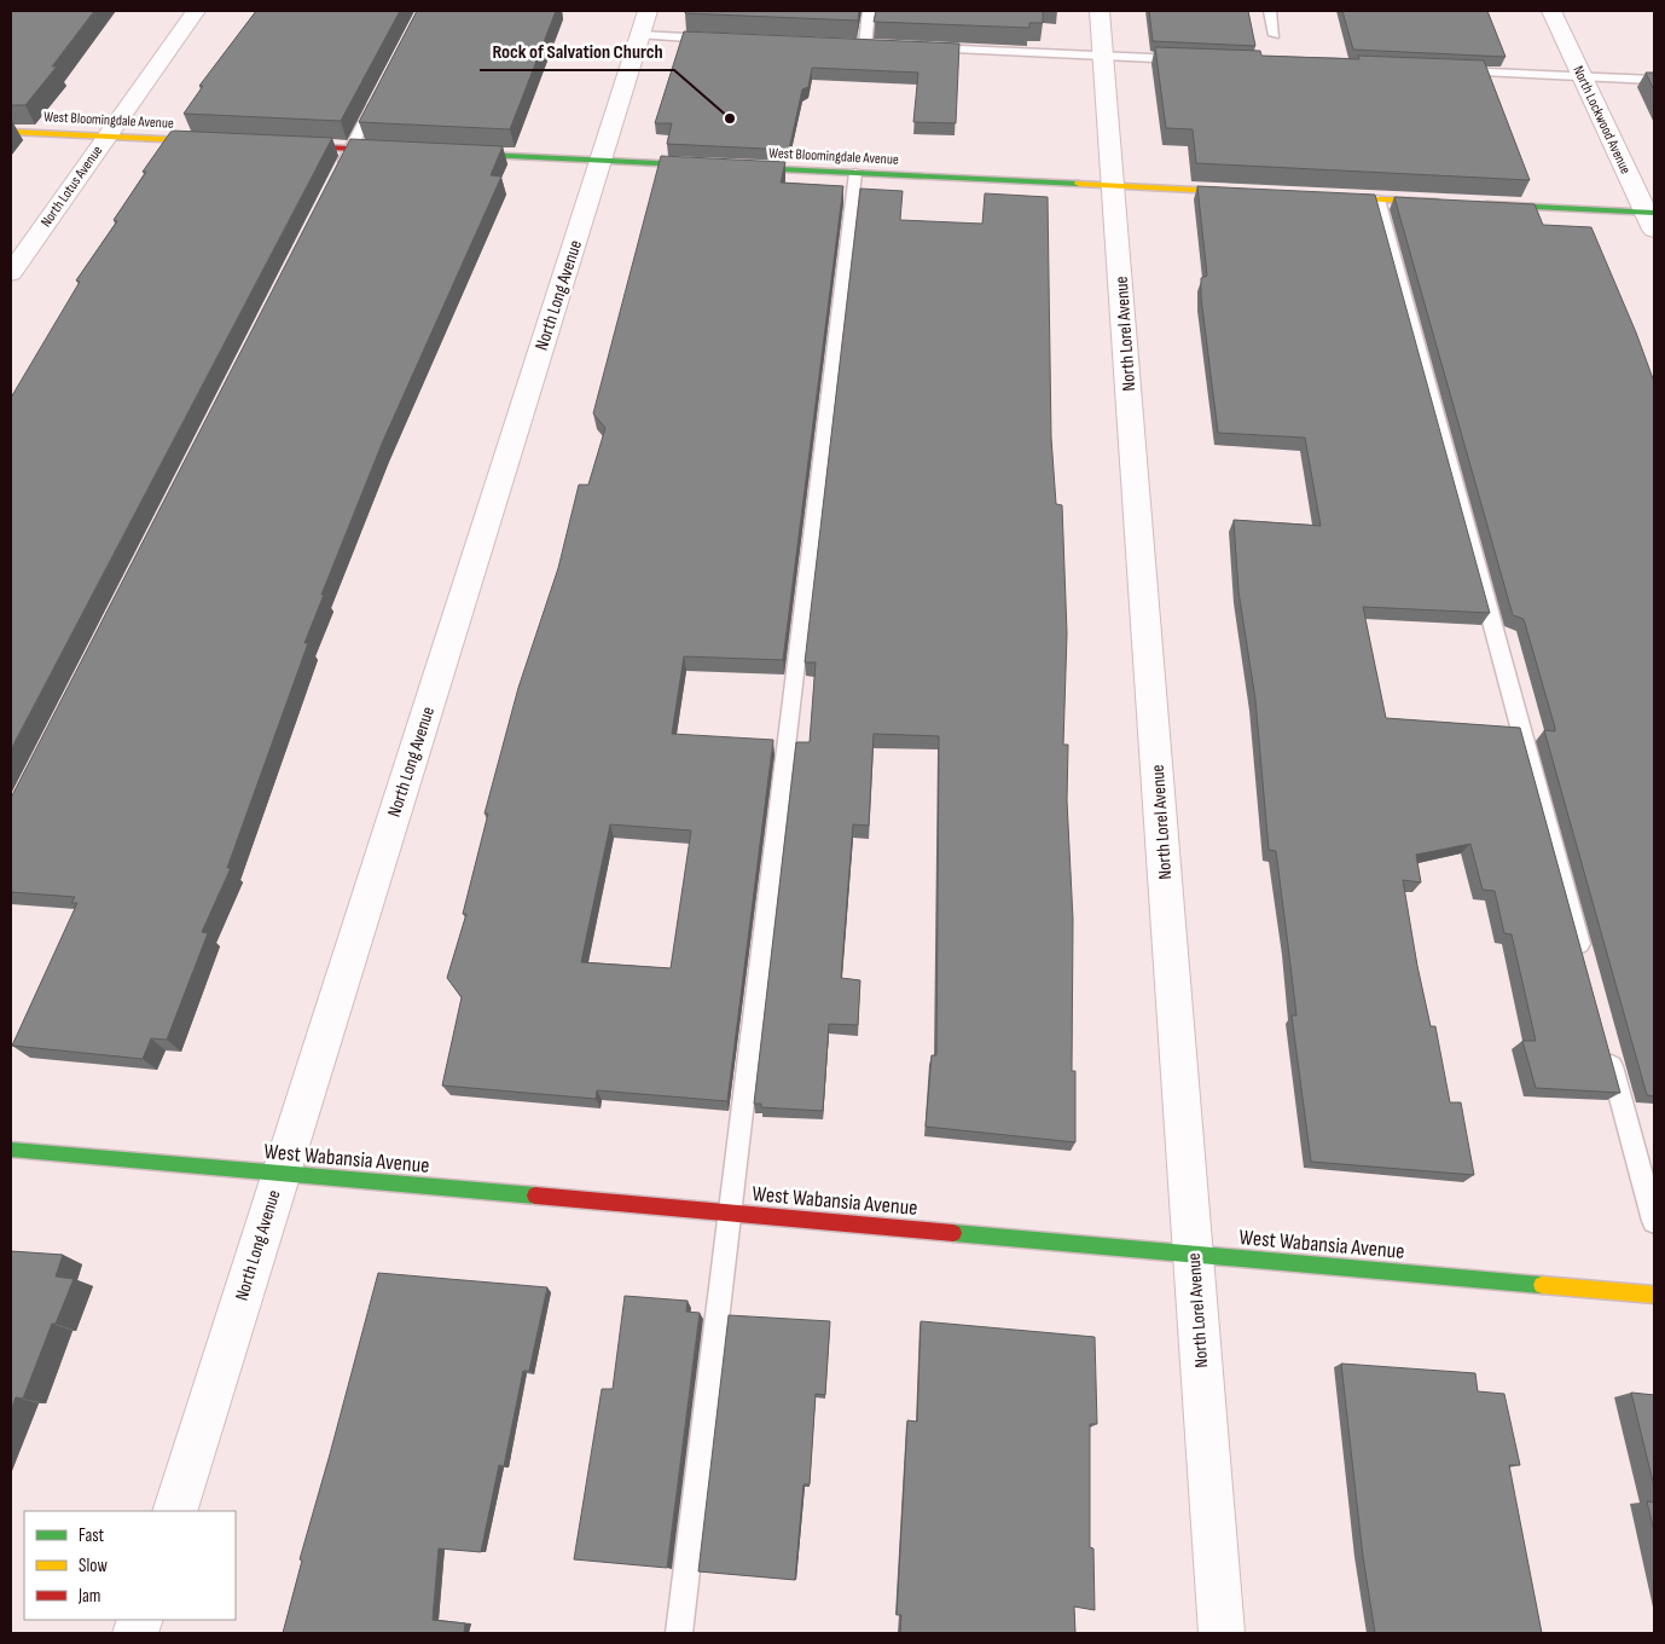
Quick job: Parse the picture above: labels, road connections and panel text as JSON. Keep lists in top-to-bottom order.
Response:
{
  "streets": {
    "street": [
      "West Bloomingdale Avenue",
      "North Lockwood Avenue",
      "North Lotus Avenue",
      "North Long Avenue",
      "North Lorel Avenue",
      "West Wabansia Avenue"
    ]
  },
  "crossings": [
    ["West Bloomingdale Avenue", "North Lotus Avenue"],
    ["West Bloomingdale Avenue", "North Long Avenue"],
    ["West Bloomingdale Avenue", "North Lorel Avenue"],
    ["North Long Avenue", "West Wabansia Avenue"],
    ["North Lorel Avenue", "West Wabansia Avenue"]
  ],
  "places": ["Rock of Salvation Church"],
  "legend": ["Fast", "Slow", "Jam"]
}
